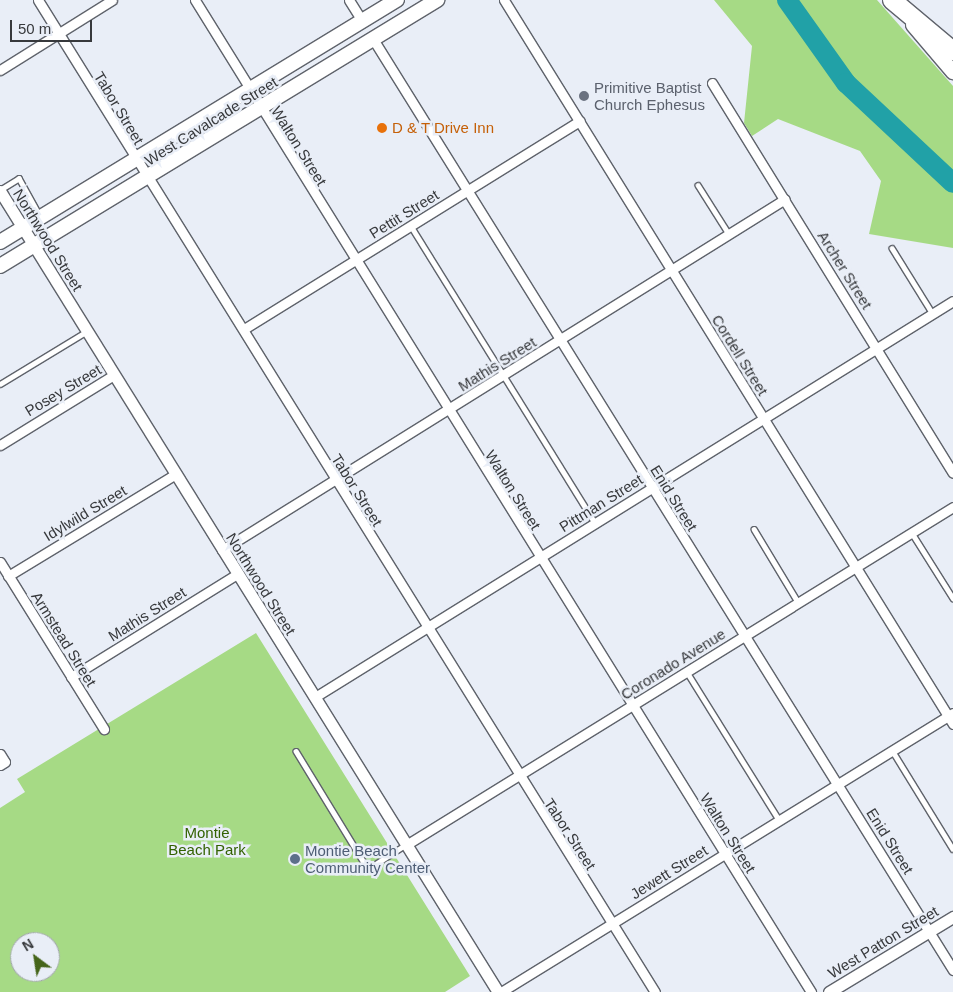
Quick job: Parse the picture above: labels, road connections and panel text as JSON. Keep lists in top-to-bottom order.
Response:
{
  "streets": {
    "main road": ["West Cavalcade Street"],
    "street": [
      "Tabor Street",
      "Walton Street",
      "Pettit Street",
      "Northwood Street",
      "Archer Street",
      "Cordell Street",
      "Mathis Street",
      "Posey Street",
      "Enid Street",
      "Pittman Street",
      "Idylwild Street",
      "Armstead Street",
      "Coronado Avenue",
      "Jewett Street",
      "West Patton Street"
    ]
  },
  "crossings": [
    ["Tabor Street", "West Cavalcade Street"],
    ["Tabor Street", "Pettit Street"],
    ["Tabor Street", "Mathis Street"],
    ["Tabor Street", "Pittman Street"],
    ["Tabor Street", "Coronado Avenue"],
    ["Tabor Street", "Jewett Street"],
    ["West Cavalcade Street", "Walton Street"],
    ["West Cavalcade Street", "Northwood Street"],
    ["West Cavalcade Street", "Enid Street"],
    ["Walton Street", "Pettit Street"],
    ["Walton Street", "Mathis Street"],
    ["Walton Street", "Pittman Street"],
    ["Walton Street", "Coronado Avenue"],
    ["Walton Street", "Jewett Street"],
    ["Pettit Street", "Cordell Street"],
    ["Pettit Street", "Enid Street"],
    ["Northwood Street", "Mathis Street"],
    ["Northwood Street", "Posey Street"],
    ["Northwood Street", "Pittman Street"],
    ["Northwood Street", "Idylwild Street"],
    ["Northwood Street", "Coronado Avenue"],
    ["Northwood Street", "Jewett Street"],
    ["Archer Street", "Mathis Street"],
    ["Archer Street", "Pittman Street"],
    ["Cordell Street", "Mathis Street"],
    ["Cordell Street", "Pittman Street"],
    ["Cordell Street", "Coronado Avenue"],
    ["Cordell Street", "Jewett Street"],
    ["Mathis Street", "Enid Street"],
    ["Mathis Street", "Armstead Street"],
    ["Enid Street", "Pittman Street"],
    ["Enid Street", "Coronado Avenue"],
    ["Enid Street", "Jewett Street"],
    ["Enid Street", "West Patton Street"],
    ["Idylwild Street", "Armstead Street"]
  ],
  "parks": ["Montie Beach Park"],
  "places": ["Primitive Baptist Church Ephesus", "D & T Drive Inn", "Montie Beach Community Center"],
  "scale_bar": "50 m",
  "north": "top left"
}
